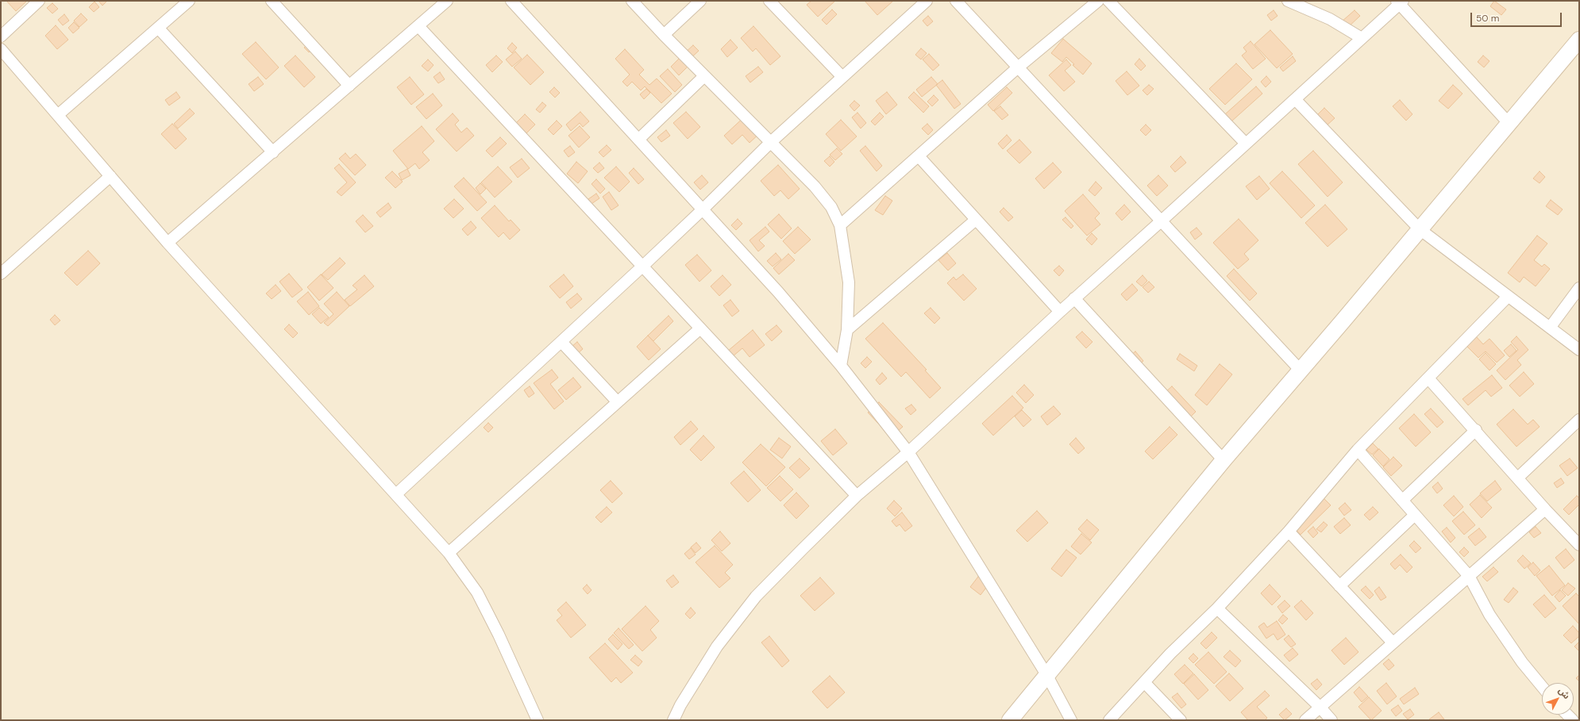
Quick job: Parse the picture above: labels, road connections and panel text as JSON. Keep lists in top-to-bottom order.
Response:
{
  "scale_bar": "50 m",
  "north": "top right"
}
